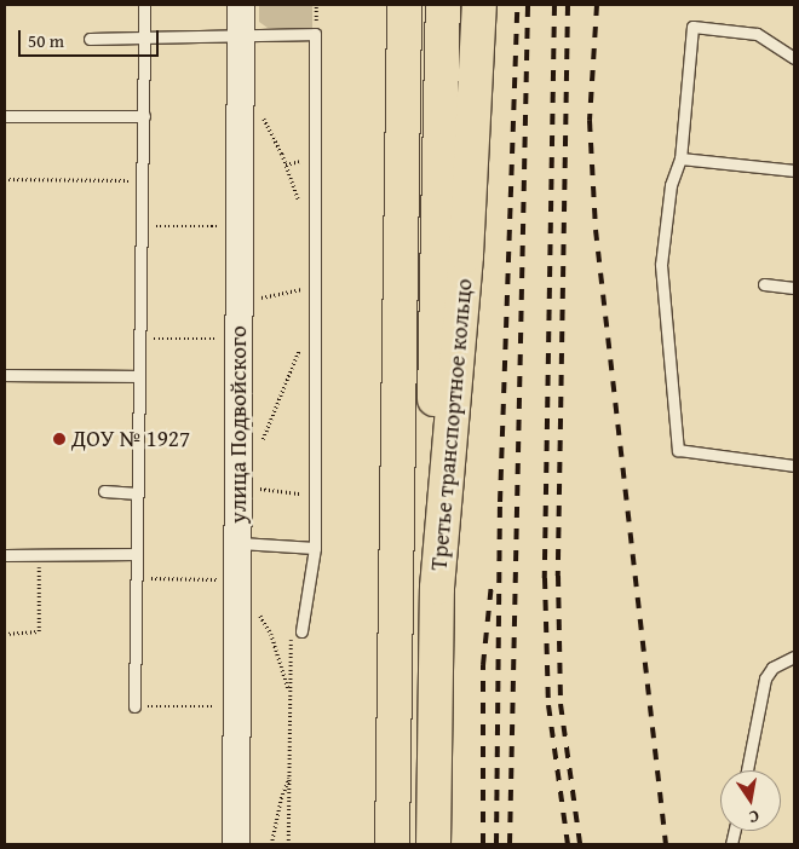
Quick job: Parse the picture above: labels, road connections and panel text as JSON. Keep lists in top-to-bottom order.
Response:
{
  "streets": {
    "main road": ["Третье транспортное кольцо"],
    "street": ["улица Подвойского"]
  },
  "places": ["ДОУ № 1927"],
  "scale_bar": "50 m",
  "north": "bottom"
}
